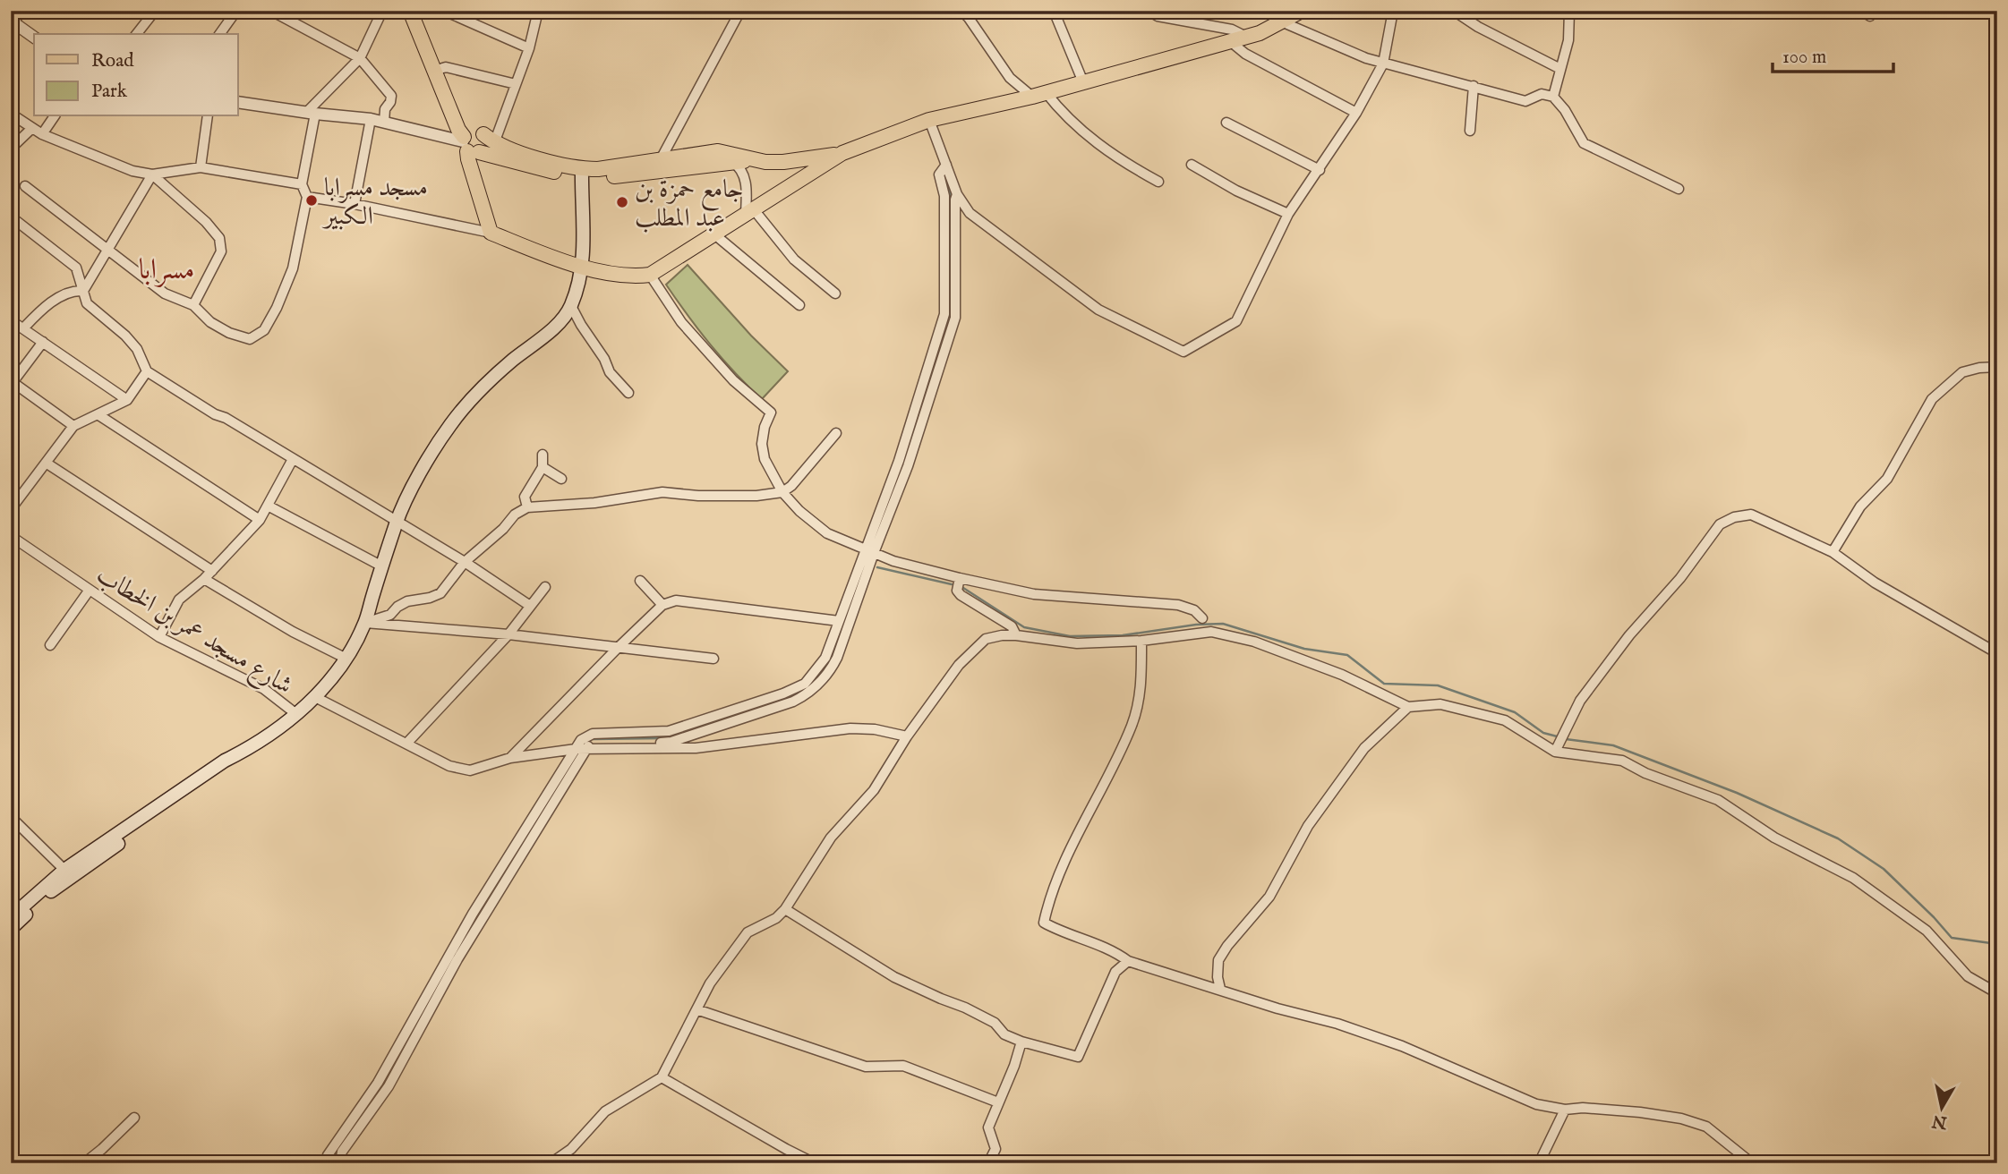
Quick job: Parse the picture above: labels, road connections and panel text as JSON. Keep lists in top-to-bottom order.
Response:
{
  "streets": {
    "street": ["شارع مسجد عمر بن الخطاب"]
  },
  "districts": ["مسرابا"],
  "places": ["مسجد مسرابا الكبير", "جامع حمزة بن عبد المطلب"],
  "legend": ["Road", "Park"],
  "scale_bar": "100 m",
  "north": "bottom"
}
